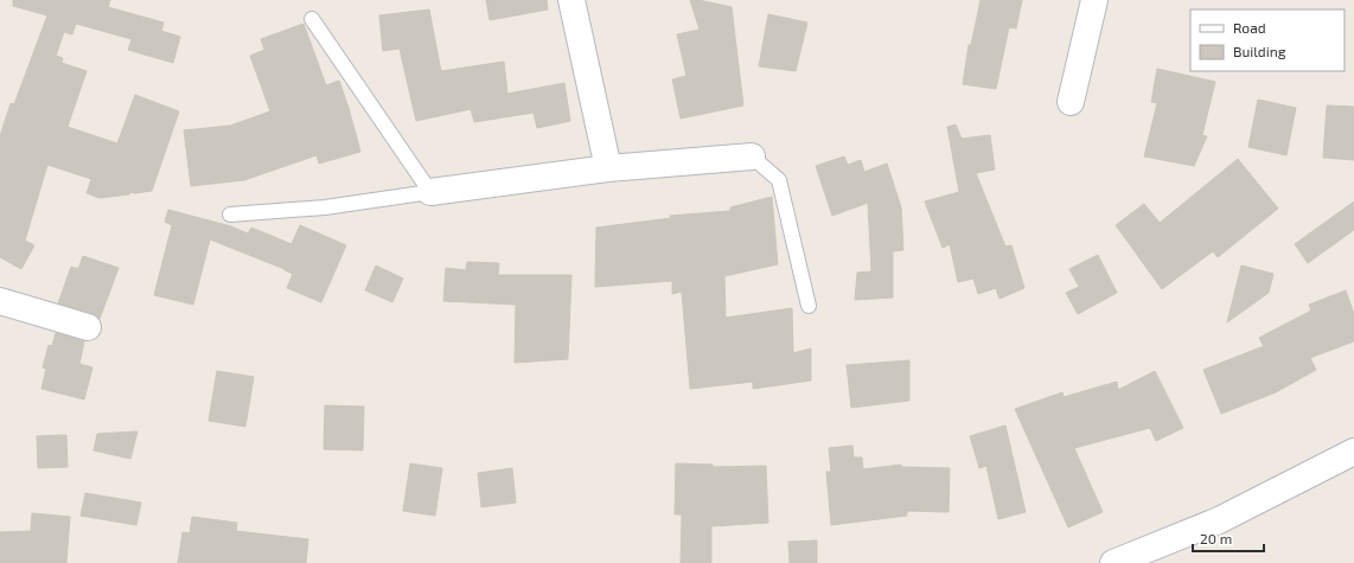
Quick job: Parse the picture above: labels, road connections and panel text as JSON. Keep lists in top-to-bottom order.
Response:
{
  "legend": ["Road", "Building"],
  "scale_bar": "20 m"
}
